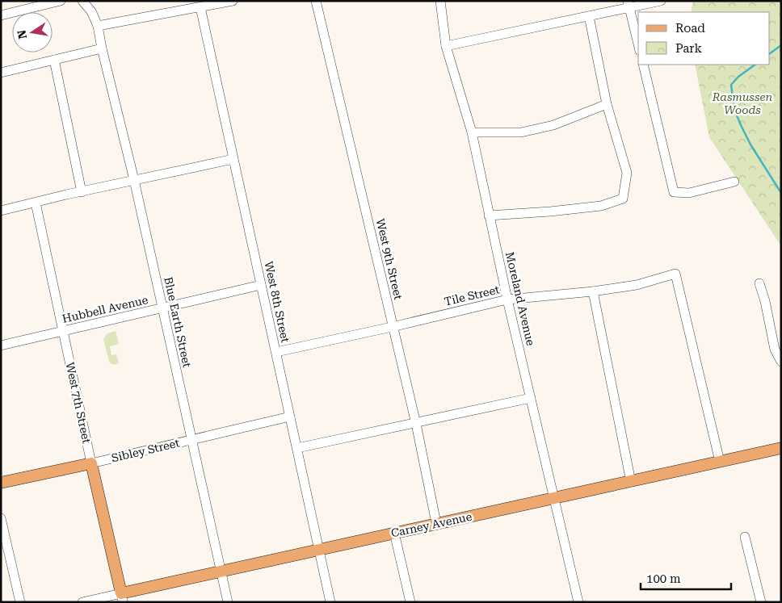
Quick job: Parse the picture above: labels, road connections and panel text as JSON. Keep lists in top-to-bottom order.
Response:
{
  "streets": {
    "main road": ["West 7th Street", "Sibley Street", "Carney Avenue"],
    "street": [
      "West 9th Street",
      "Tile Street",
      "Moreland Avenue",
      "West 8th Street",
      "Hubbell Avenue",
      "Blue Earth Street"
    ]
  },
  "crossings": [
    ["West 9th Street", "Tile Street"],
    ["West 9th Street", "Carney Avenue"],
    ["Tile Street", "Moreland Avenue"],
    ["Tile Street", "West 8th Street"],
    ["Tile Street", "Carney Avenue"],
    ["Moreland Avenue", "Carney Avenue"],
    ["West 8th Street", "Hubbell Avenue"],
    ["West 8th Street", "Sibley Street"],
    ["West 8th Street", "Carney Avenue"],
    ["Hubbell Avenue", "Blue Earth Street"],
    ["Hubbell Avenue", "West 7th Street"],
    ["Blue Earth Street", "Sibley Street"],
    ["Blue Earth Street", "Carney Avenue"],
    ["West 7th Street", "Sibley Street"],
    ["West 7th Street", "Carney Avenue"]
  ],
  "parks": ["Rasmussen Woods"],
  "legend": ["Road", "Park"],
  "scale_bar": "100 m",
  "north": "left"
}
